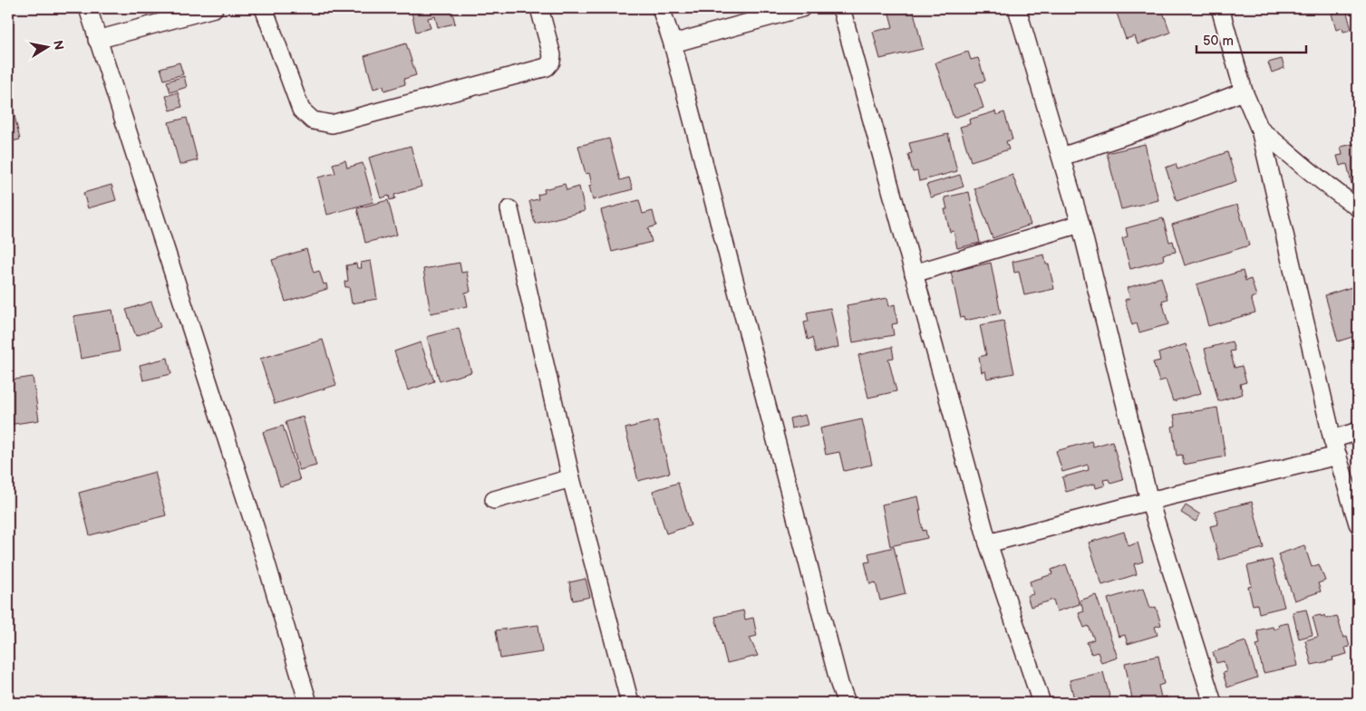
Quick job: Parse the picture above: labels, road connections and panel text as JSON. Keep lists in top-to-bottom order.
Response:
{
  "scale_bar": "50 m",
  "north": "right"
}
